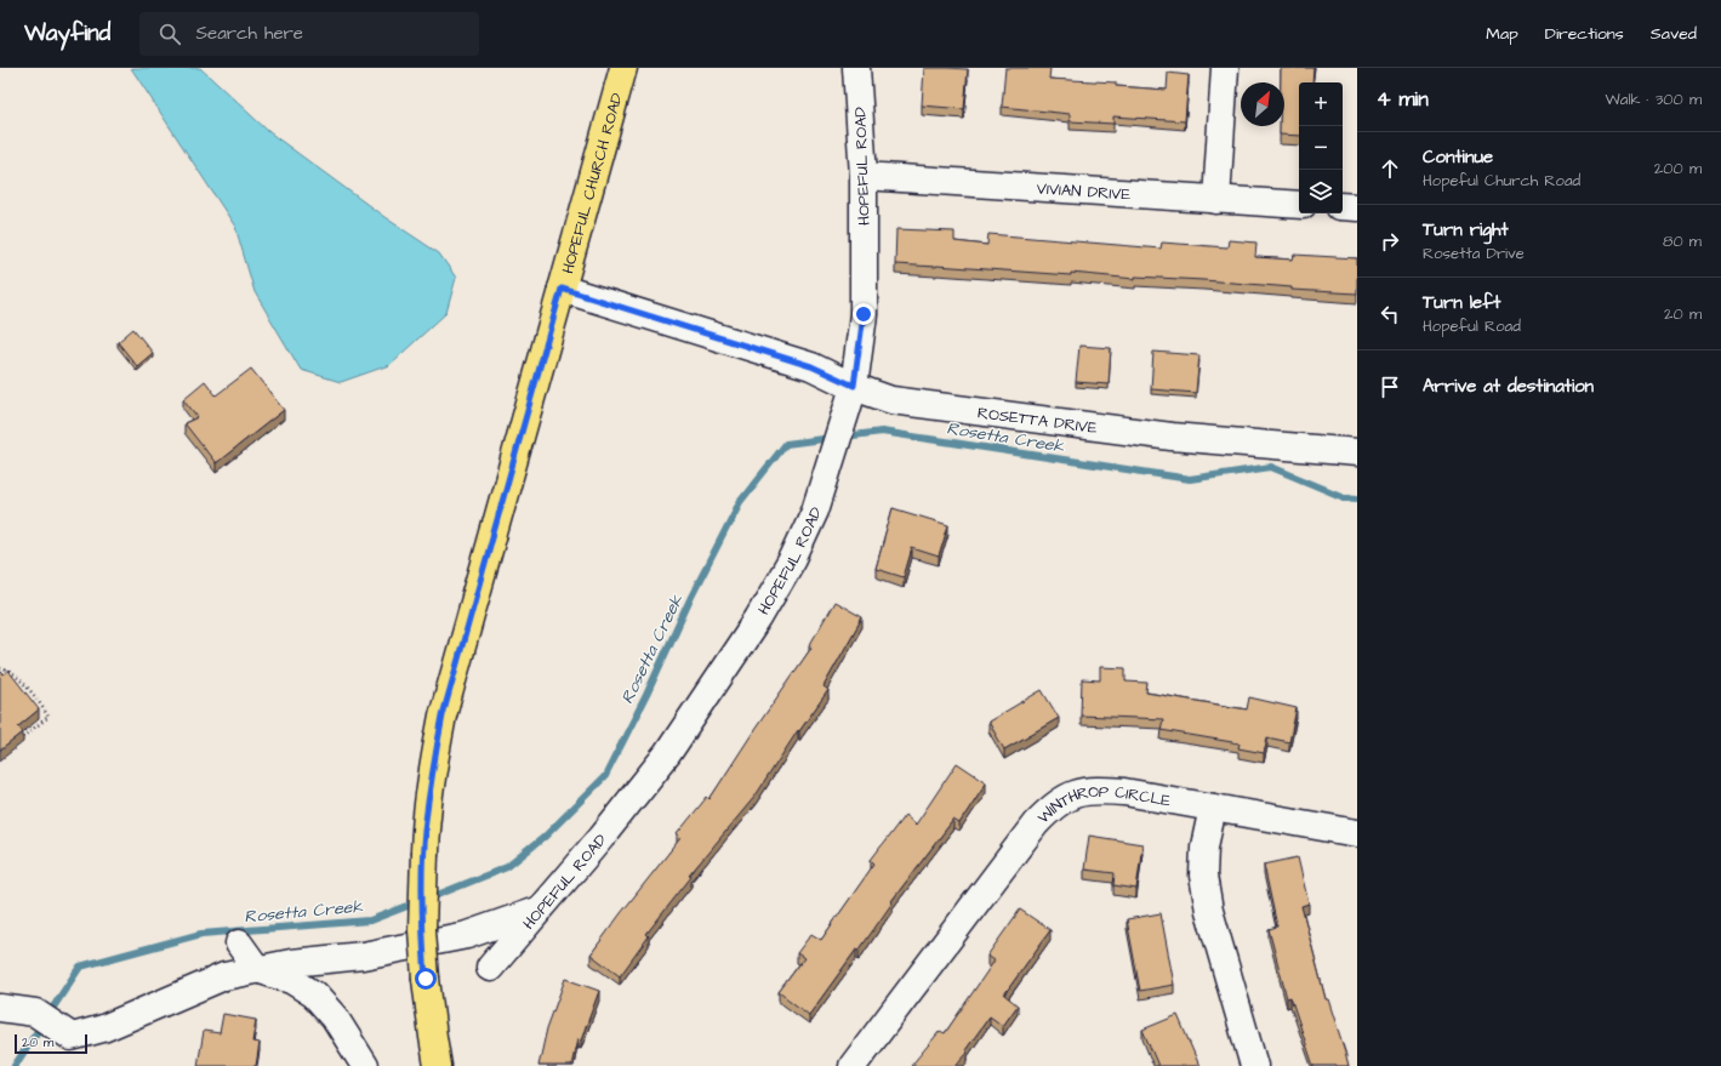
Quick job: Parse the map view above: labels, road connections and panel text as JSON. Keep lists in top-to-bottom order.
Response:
{
  "streets": {
    "main road": ["HOPEFUL CHURCH ROAD"],
    "street": [
      "HOPEFUL ROAD",
      "VIVIAN DRIVE",
      "ROSETTA DRIVE",
      "WINTHROP CIRCLE"
    ]
  },
  "crossings": [
    ["HOPEFUL ROAD", "VIVIAN DRIVE"],
    ["HOPEFUL ROAD", "ROSETTA DRIVE"],
    ["HOPEFUL CHURCH ROAD", "ROSETTA DRIVE"]
  ],
  "water": ["Rosetta Creek"],
  "scale_bar": "20 m",
  "north": "top right",
  "page": {
    "header": "Wayfind",
    "search": "Search here",
    "nav": ["Map", "Directions", "Saved"],
    "heading": ["4 min", "Walk · 300 m"],
    "map_buttons": ["+", "−"],
    "list": [
      ["Continue", "Hopeful Church Road", "200 m"],
      ["Turn right", "Rosetta Drive", "80 m"],
      ["Turn left", "Hopeful Road", "20 m"],
      "Arrive at destination"
    ],
    "scale": "20 m"
  }
}
